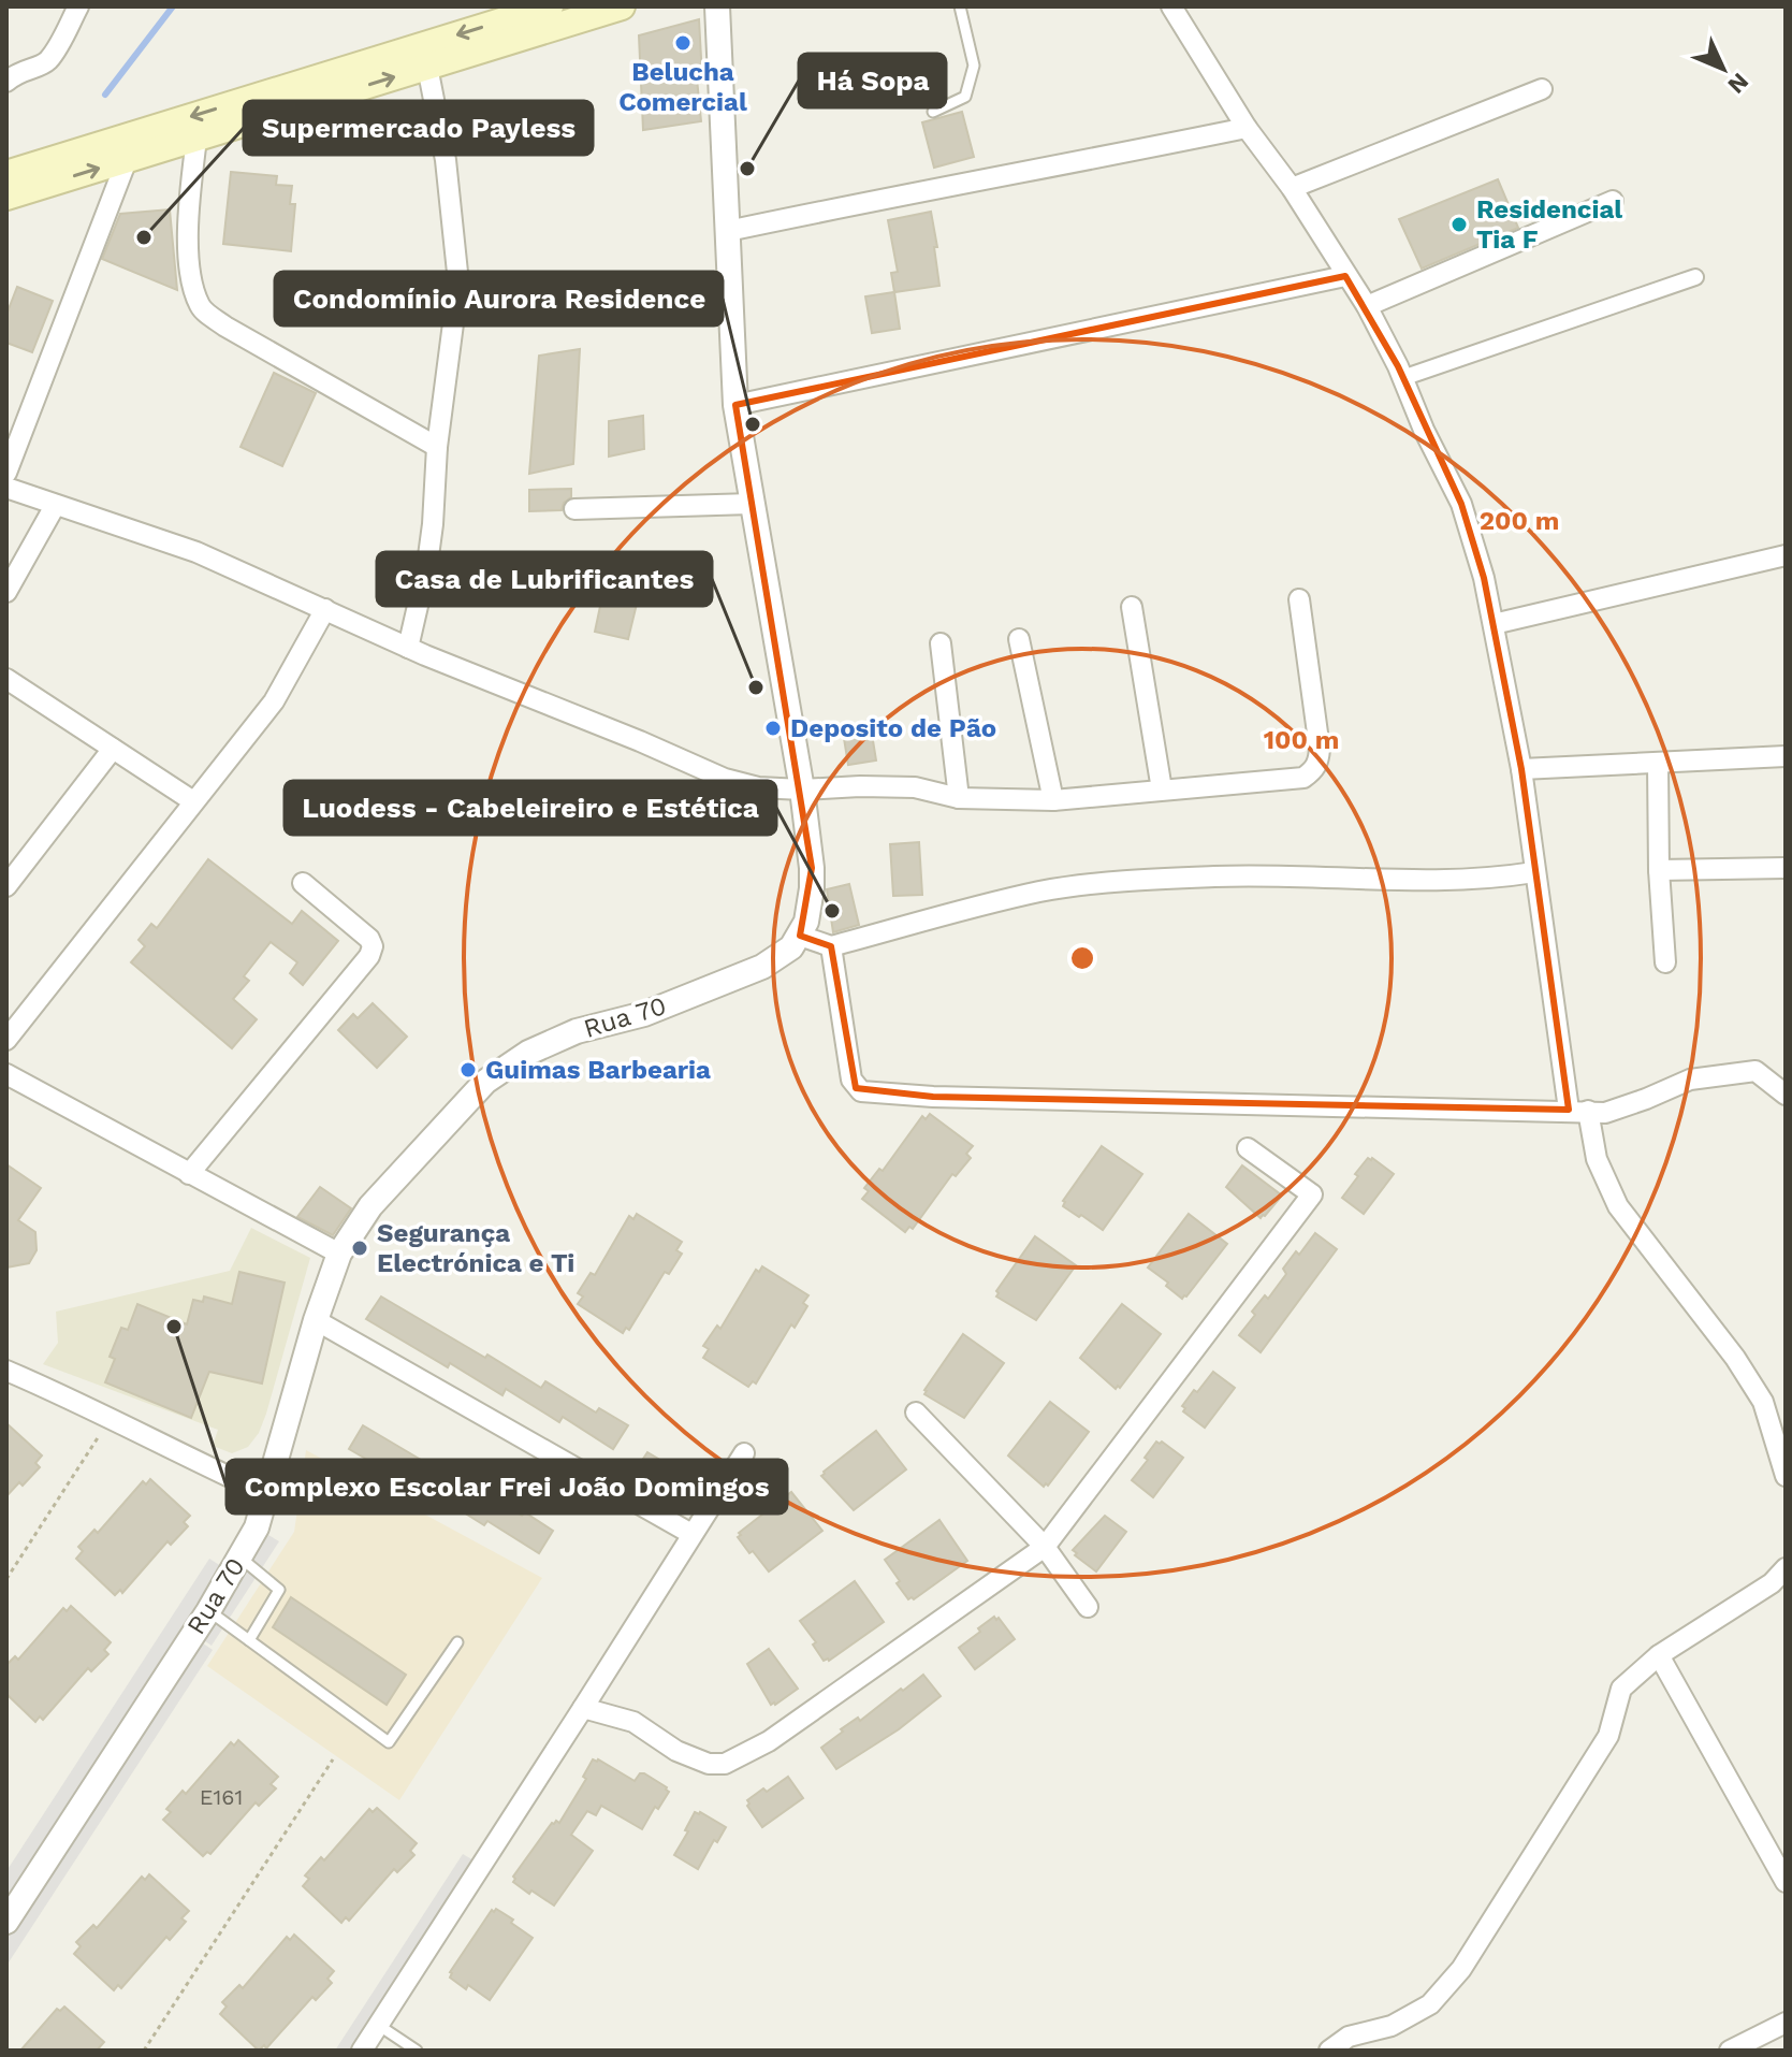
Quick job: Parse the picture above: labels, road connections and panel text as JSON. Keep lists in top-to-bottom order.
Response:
{
  "streets": {
    "street": ["Rua 70"]
  },
  "places": [
    "Belucha Comercial",
    "Há Sopa",
    "Residencial Tia F",
    "Supermercado Payless",
    "Condomínio Aurora Residence",
    "Casa de Lubrificantes",
    "Deposito de Pão",
    "Luodess - Cabeleireiro e Estética",
    "Guimas Barbearia",
    "Segurança Electrónica e Ti",
    "Complexo Escolar Frei João Domingos"
  ],
  "house_numbers": ["E161"],
  "north": "bottom right",
  "rings": ["200 m", "100 m"]
}
